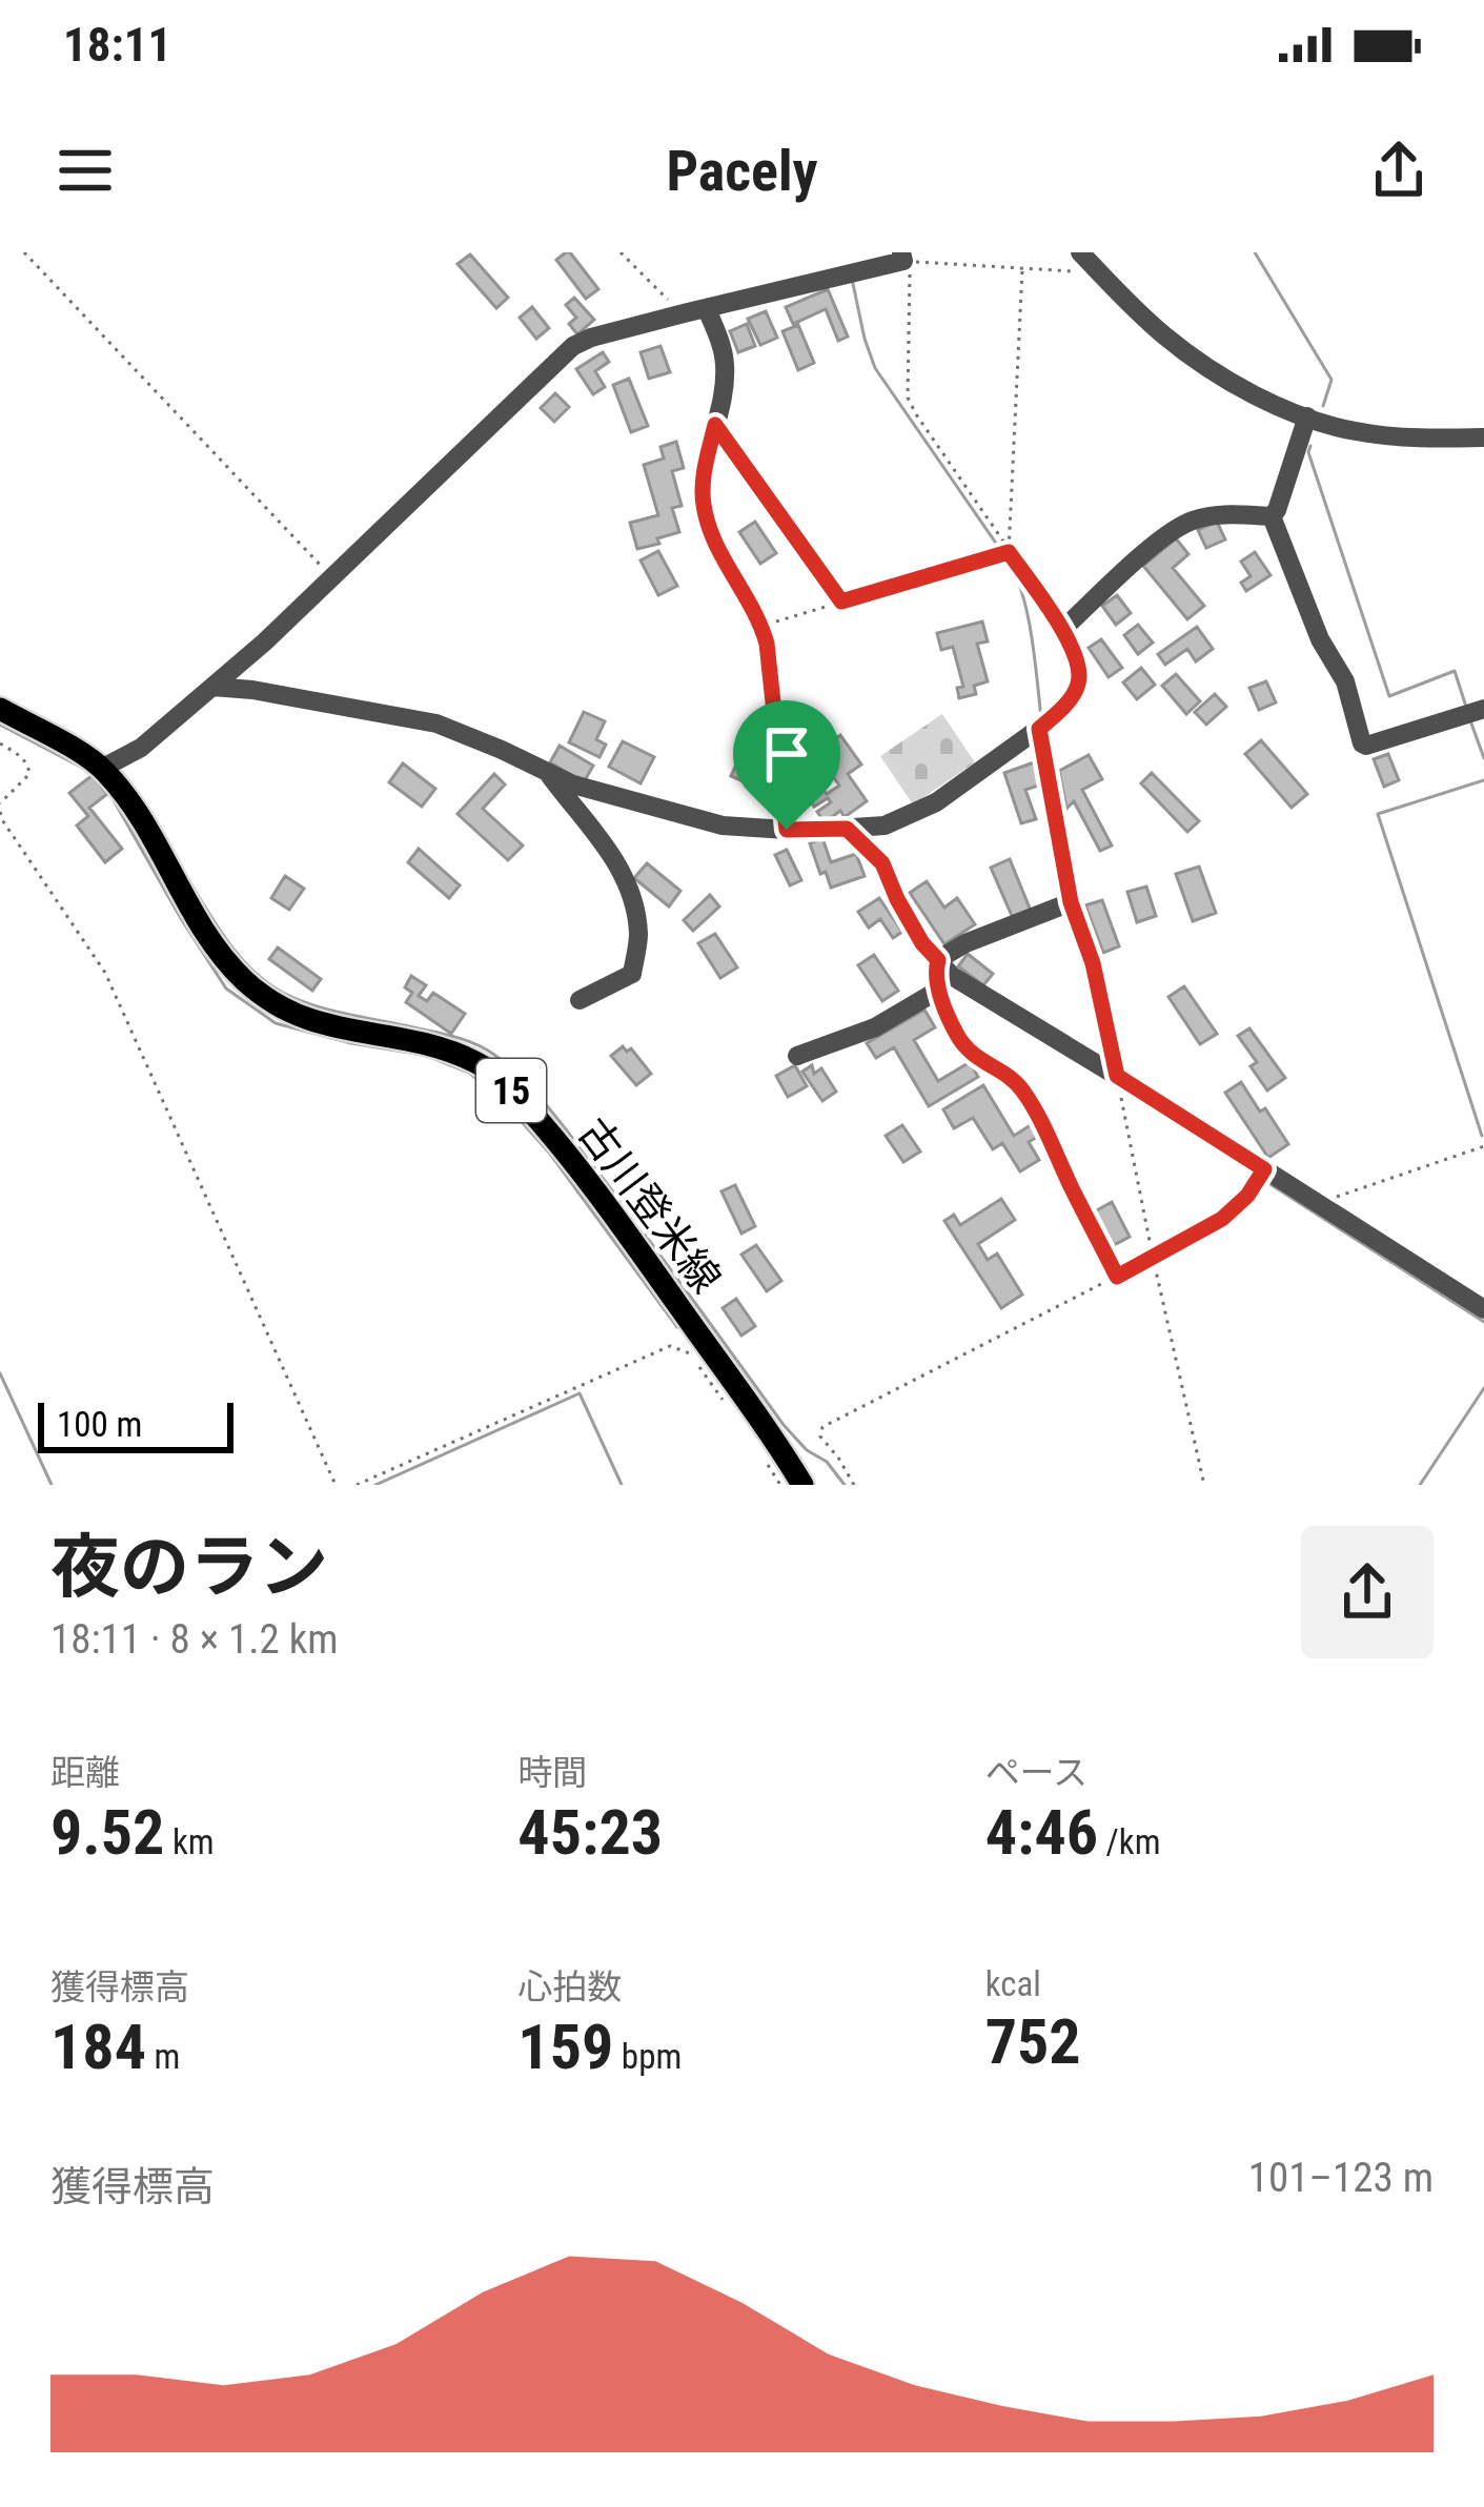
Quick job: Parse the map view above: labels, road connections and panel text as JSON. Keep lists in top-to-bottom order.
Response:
{
  "streets": {
    "main road": ["15", "古川登米線"]
  },
  "scale_bar": "100 m",
  "page": {
    "status": "18:11",
    "header": "Pacely",
    "scale": "100 m",
    "heading": ["夜のラン", "18:11 · 8 × 1.2 km"],
    "stats": [
      ["距離", "9.52 km"],
      ["時間", "45:23"],
      ["ペース", "4:46 /km"],
      ["獲得標高", "184 m"],
      ["心拍数", "159 bpm"],
      ["kcal", "752"]
    ],
    "chart": ["獲得標高", "101–123 m"]
  }
}
